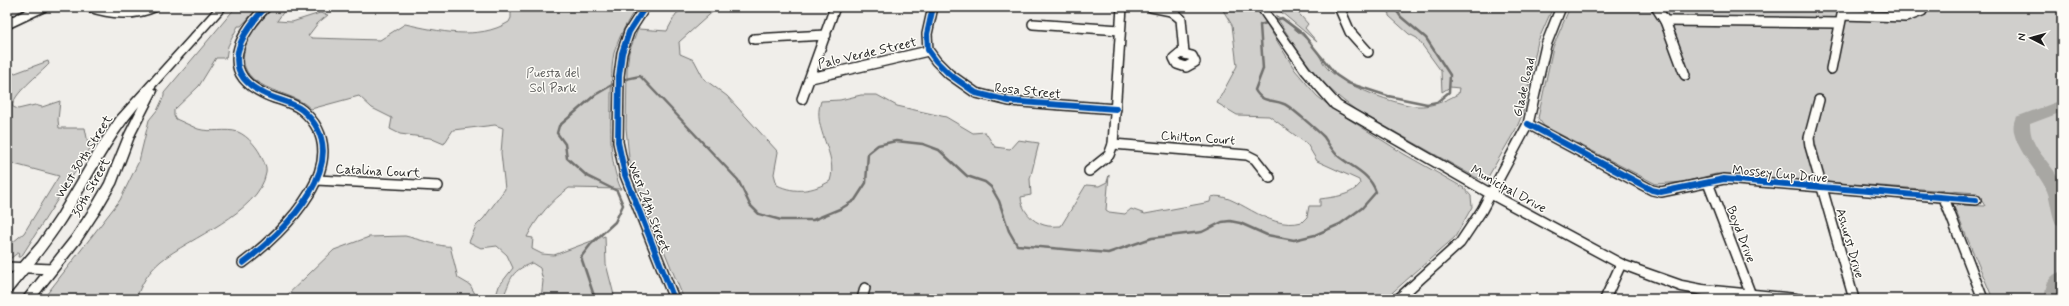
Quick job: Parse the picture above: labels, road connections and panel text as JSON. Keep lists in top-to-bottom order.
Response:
{
  "streets": {
    "main road": ["West 30th Street", "30th Street", "Municipal Drive"],
    "street": [
      "Palo Verde Street",
      "Glade Road",
      "Rosa Street",
      "Chilton Court",
      "Catalina Court",
      "Mossey Cup Drive",
      "West 24th Street",
      "Boyd Drive",
      "Ashurst Drive"
    ]
  },
  "crossings": [
    ["Palo Verde Street", "Rosa Street"],
    ["Glade Road", "Mossey Cup Drive"],
    ["Glade Road", "Municipal Drive"],
    ["West 30th Street", "30th Street"],
    ["Mossey Cup Drive", "Boyd Drive"],
    ["Mossey Cup Drive", "Ashurst Drive"],
    ["Municipal Drive", "Boyd Drive"]
  ],
  "parks": ["Puesta del Sol Park"],
  "north": "left"
}
